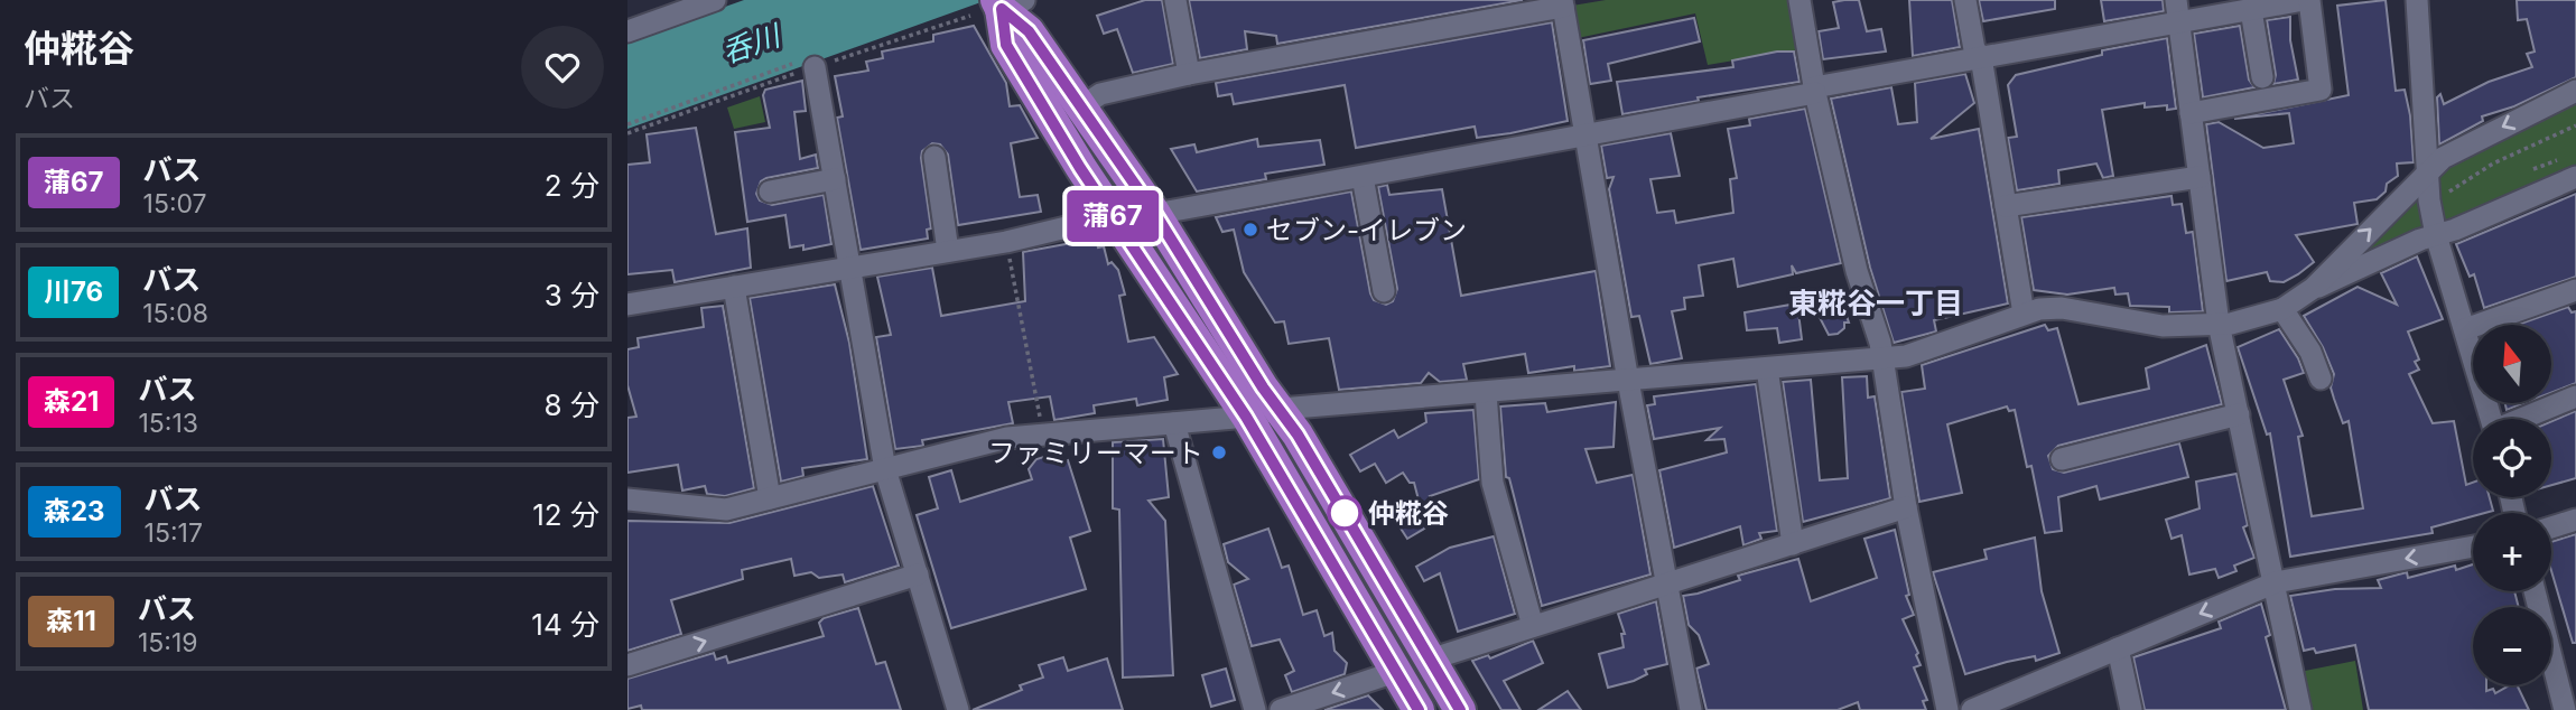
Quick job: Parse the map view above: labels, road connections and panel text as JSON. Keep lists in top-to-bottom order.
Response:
{
  "districts": ["東糀谷一丁目"],
  "water": ["呑川"],
  "places": ["セブン-イレブン", "ファミリーマート", "仲糀谷"],
  "lines": ["bus line 蒲67"],
  "north": "top",
  "page": {
    "heading": ["仲糀谷", "バス"],
    "on_map": "蒲67",
    "list": [
      {
        "mark": "蒲67",
        "name": "バス",
        "note": "15:07",
        "value": "2 分"
      },
      {
        "mark": "川76",
        "name": "バス",
        "note": "15:08",
        "value": "3 分"
      },
      {
        "mark": "森21",
        "name": "バス",
        "note": "15:13",
        "value": "8 分"
      },
      {
        "mark": "森23",
        "name": "バス",
        "note": "15:17",
        "value": "12 分"
      },
      {
        "mark": "森11",
        "name": "バス",
        "note": "15:19",
        "value": "14 分"
      }
    ],
    "map_buttons": ["+", "−"]
  }
}
